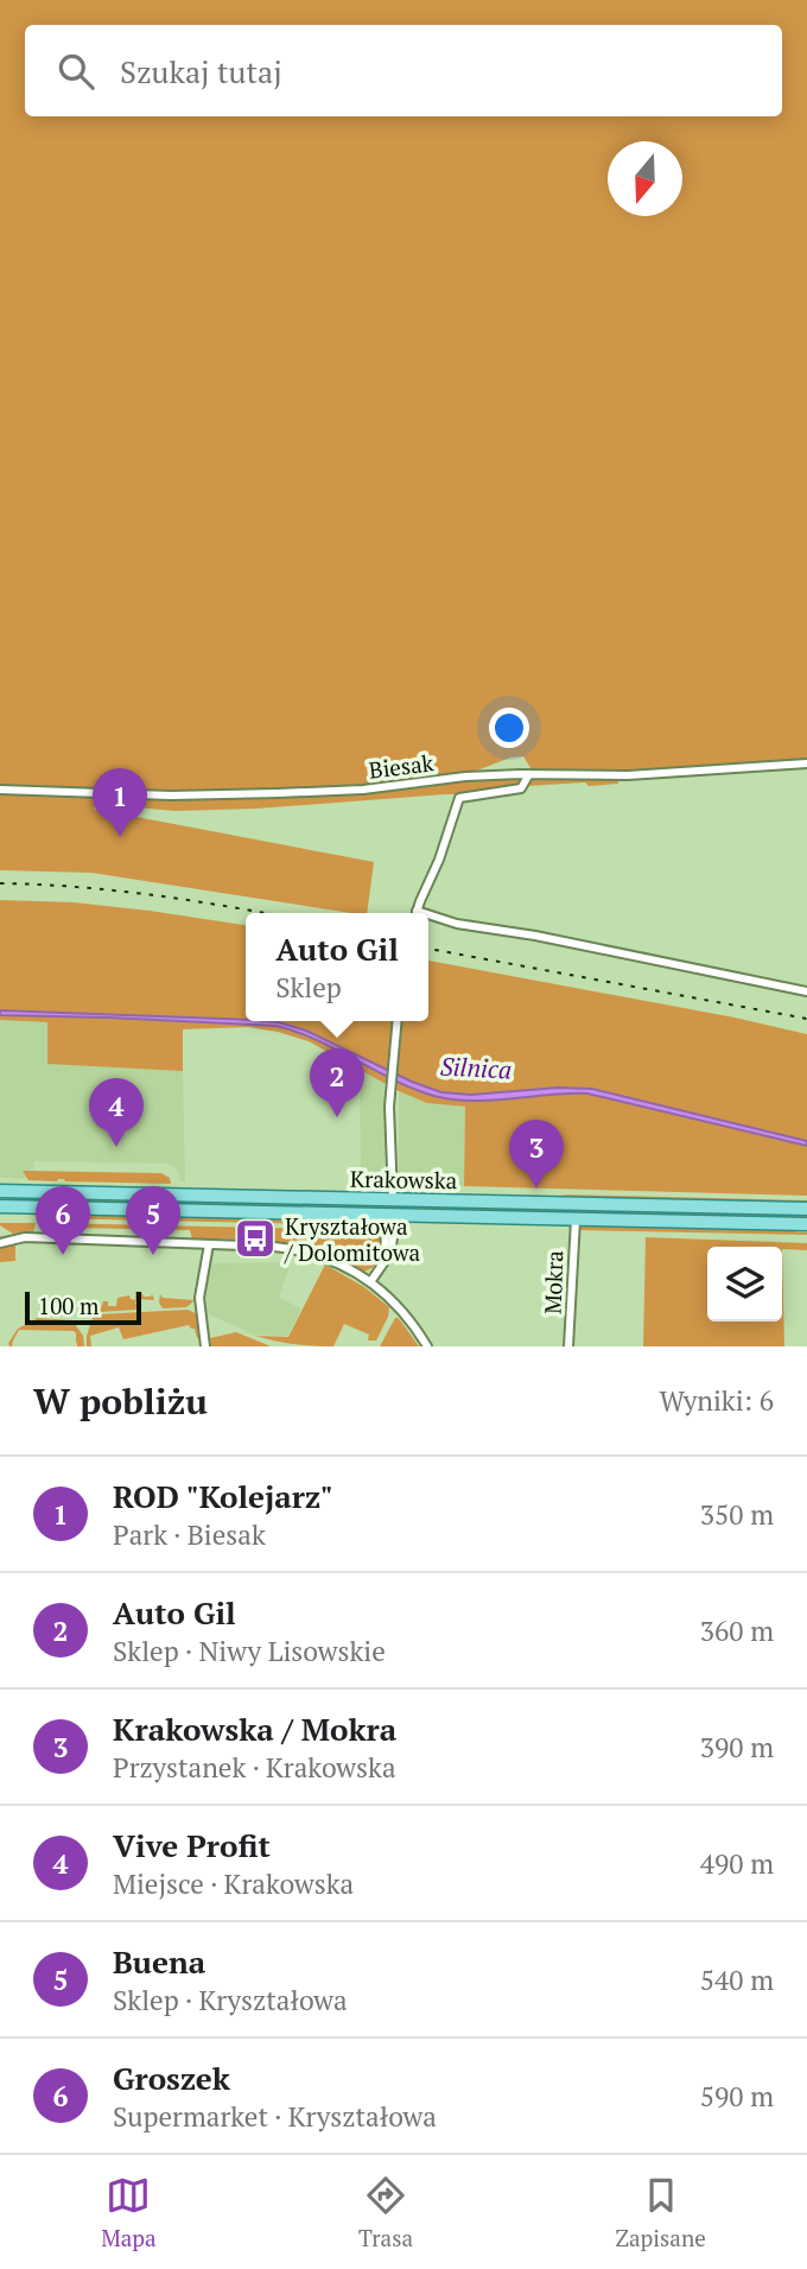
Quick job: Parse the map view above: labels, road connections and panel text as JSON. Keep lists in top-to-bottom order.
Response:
{
  "streets": {
    "main road": ["Krakowska"],
    "street": ["Biesak", "Mokra"]
  },
  "crossings": [
    ["Krakowska", "Mokra"]
  ],
  "water": ["Silnica"],
  "places": {
    "bus stop": ["Kryształowa / Dolomitowa"]
  },
  "scale_bar": "100 m",
  "north": "bottom",
  "page": {
    "search": "Szukaj tutaj",
    "pins": [
      "1",
      "2",
      "4",
      "3",
      "5",
      "6"
    ],
    "popup": ["Auto Gil", "Sklep"],
    "scale": "100 m",
    "heading": ["W pobliżu", "Wyniki: 6"],
    "list": [
      {
        "mark": "1",
        "name": "ROD \"Kolejarz\"",
        "note": "Park · Biesak",
        "value": "350 m"
      },
      {
        "mark": "2",
        "name": "Auto Gil",
        "note": "Sklep · Niwy Lisowskie",
        "value": "360 m"
      },
      {
        "mark": "3",
        "name": "Krakowska / Mokra",
        "note": "Przystanek · Krakowska",
        "value": "390 m"
      },
      {
        "mark": "4",
        "name": "Vive Profit",
        "note": "Miejsce · Krakowska",
        "value": "490 m"
      },
      {
        "mark": "5",
        "name": "Buena",
        "note": "Sklep · Kryształowa",
        "value": "540 m"
      },
      {
        "mark": "6",
        "name": "Groszek",
        "note": "Supermarket · Kryształowa",
        "value": "590 m"
      }
    ],
    "nav": ["Mapa", "Trasa", "Zapisane"]
  }
}
